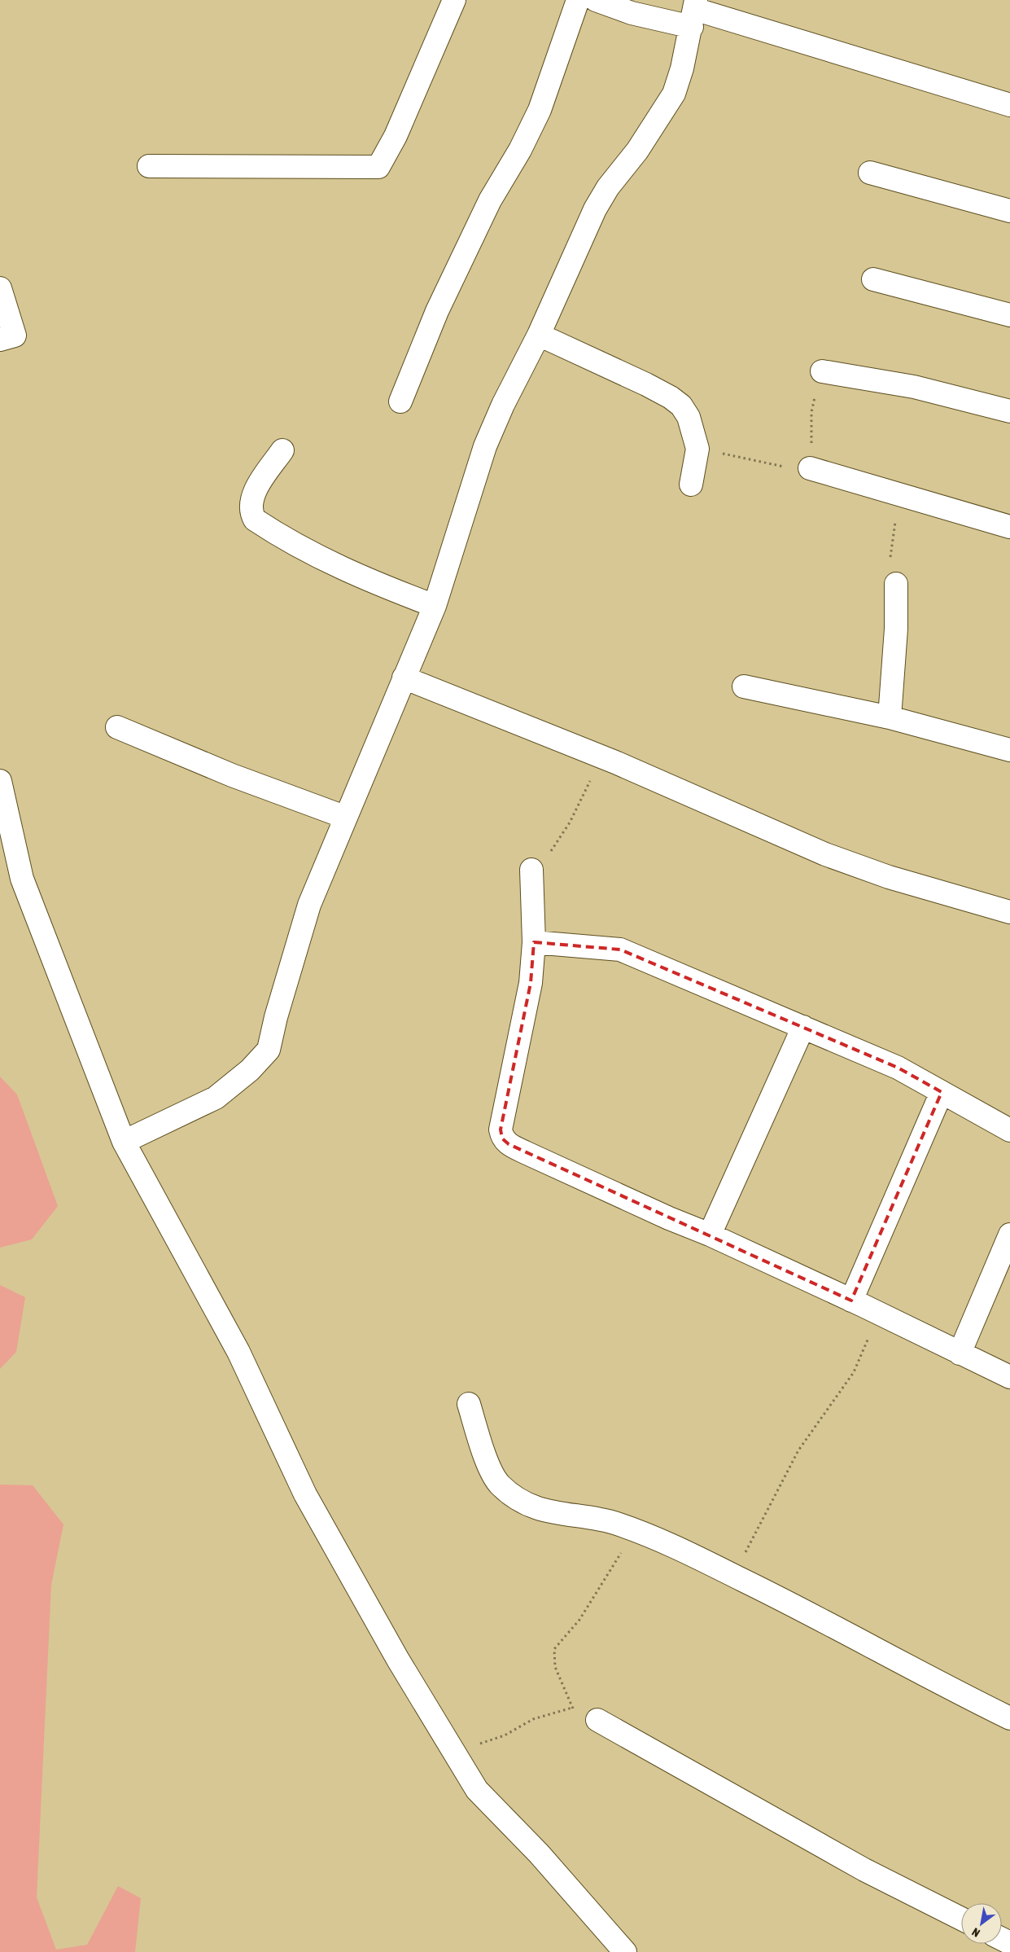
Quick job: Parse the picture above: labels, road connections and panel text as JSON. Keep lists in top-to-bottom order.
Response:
{
  "north": "bottom left"
}
